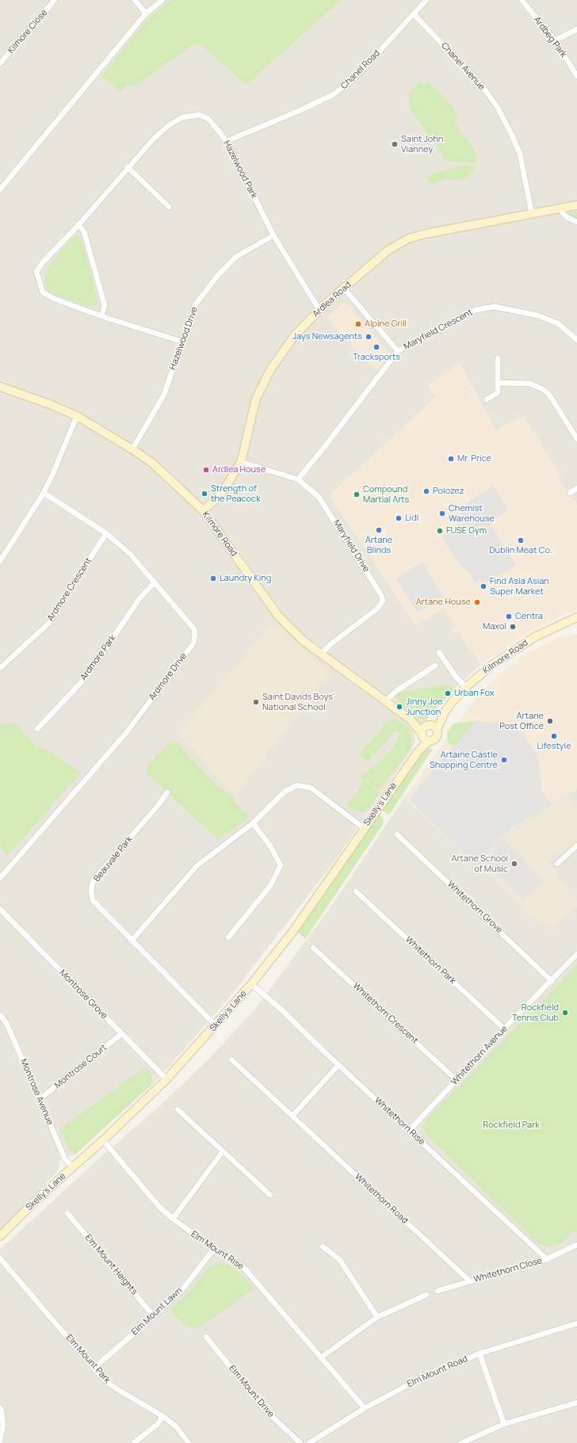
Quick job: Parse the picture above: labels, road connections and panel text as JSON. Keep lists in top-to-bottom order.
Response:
{
  "streets": {
    "street": [
      "Kilmore Close",
      "Ardbeg Park",
      "Chanel Avenue",
      "Chanel Road",
      "Hazelwood Park",
      "Ardlea Road",
      "Maryfield Crescent",
      "Hazelwood Drive",
      "Kilmore Road",
      "Maryfield Drive",
      "Ardmore Crescent",
      "Ardmore Park",
      "Ardmore Drive",
      "Skelly's Lane",
      "Beauvale Park",
      "Whitethorn Grove",
      "Whitethorn Park",
      "Montrose Grove",
      "Whitethorn Crescent",
      "Whitethorn Avenue",
      "Montrose Court",
      "Montrose Avenue",
      "Whitethorn Rise",
      "Whitethorn Road",
      "Elm Mount Rise",
      "Elm Mount Heights",
      "Whitethorn Close",
      "Elm Mount Lawn",
      "Elm Mount Park",
      "Elm Mount Road",
      "Elm Mount Drive"
    ]
  },
  "crossings": [
    ["Chanel Avenue", "Chanel Road"],
    ["Chanel Avenue", "Ardlea Road"],
    ["Chanel Road", "Hazelwood Park"],
    ["Hazelwood Park", "Ardlea Road"],
    ["Hazelwood Park", "Hazelwood Drive"],
    ["Ardlea Road", "Kilmore Road"],
    ["Ardlea Road", "Maryfield Drive"],
    ["Maryfield Crescent", "Maryfield Drive"],
    ["Hazelwood Drive", "Kilmore Road"],
    ["Kilmore Road", "Maryfield Drive"],
    ["Kilmore Road", "Skelly's Lane"],
    ["Ardmore Crescent", "Ardmore Drive"],
    ["Ardmore Park", "Ardmore Drive"],
    ["Skelly's Lane", "Beauvale Park"],
    ["Skelly's Lane", "Montrose Grove"],
    ["Skelly's Lane", "Montrose Avenue"],
    ["Skelly's Lane", "Whitethorn Rise"],
    ["Skelly's Lane", "Elm Mount Rise"],
    ["Whitethorn Grove", "Whitethorn Avenue"],
    ["Whitethorn Park", "Whitethorn Avenue"],
    ["Montrose Grove", "Montrose Court"],
    ["Whitethorn Crescent", "Whitethorn Avenue"],
    ["Whitethorn Avenue", "Whitethorn Rise"],
    ["Montrose Court", "Montrose Avenue"],
    ["Whitethorn Rise", "Whitethorn Close"],
    ["Whitethorn Road", "Whitethorn Close"],
    ["Elm Mount Rise", "Elm Mount Lawn"],
    ["Elm Mount Rise", "Elm Mount Road"],
    ["Elm Mount Heights", "Elm Mount Lawn"],
    ["Elm Mount Lawn", "Elm Mount Park"]
  ],
  "parks": ["Rockfield Park"],
  "places": [
    "Saint John Vianney",
    "Alpine Grill",
    "Jays Newsagents",
    "Tracksports",
    "Mr. Price",
    "Ardlea House",
    "Polozez",
    "Strength of the Peacock",
    "Compound Martial Arts",
    "Chemist Warehouse",
    "Lidl",
    "Artane Blinds",
    "FUSE Gym",
    "Dublin Meat Co.",
    "Laundry King",
    "Find Asia Asian Super Market",
    "Artane House",
    "Centra",
    "Maxol",
    "Urban Fox",
    "Saint Davids Boys' National School",
    "Jinny Joe Junction",
    "Artane Post Office",
    "Lifestyle",
    "Artaine Castle Shopping Centre",
    "Artane School of Music",
    "Rockfield Tennis Club"
  ]
}
